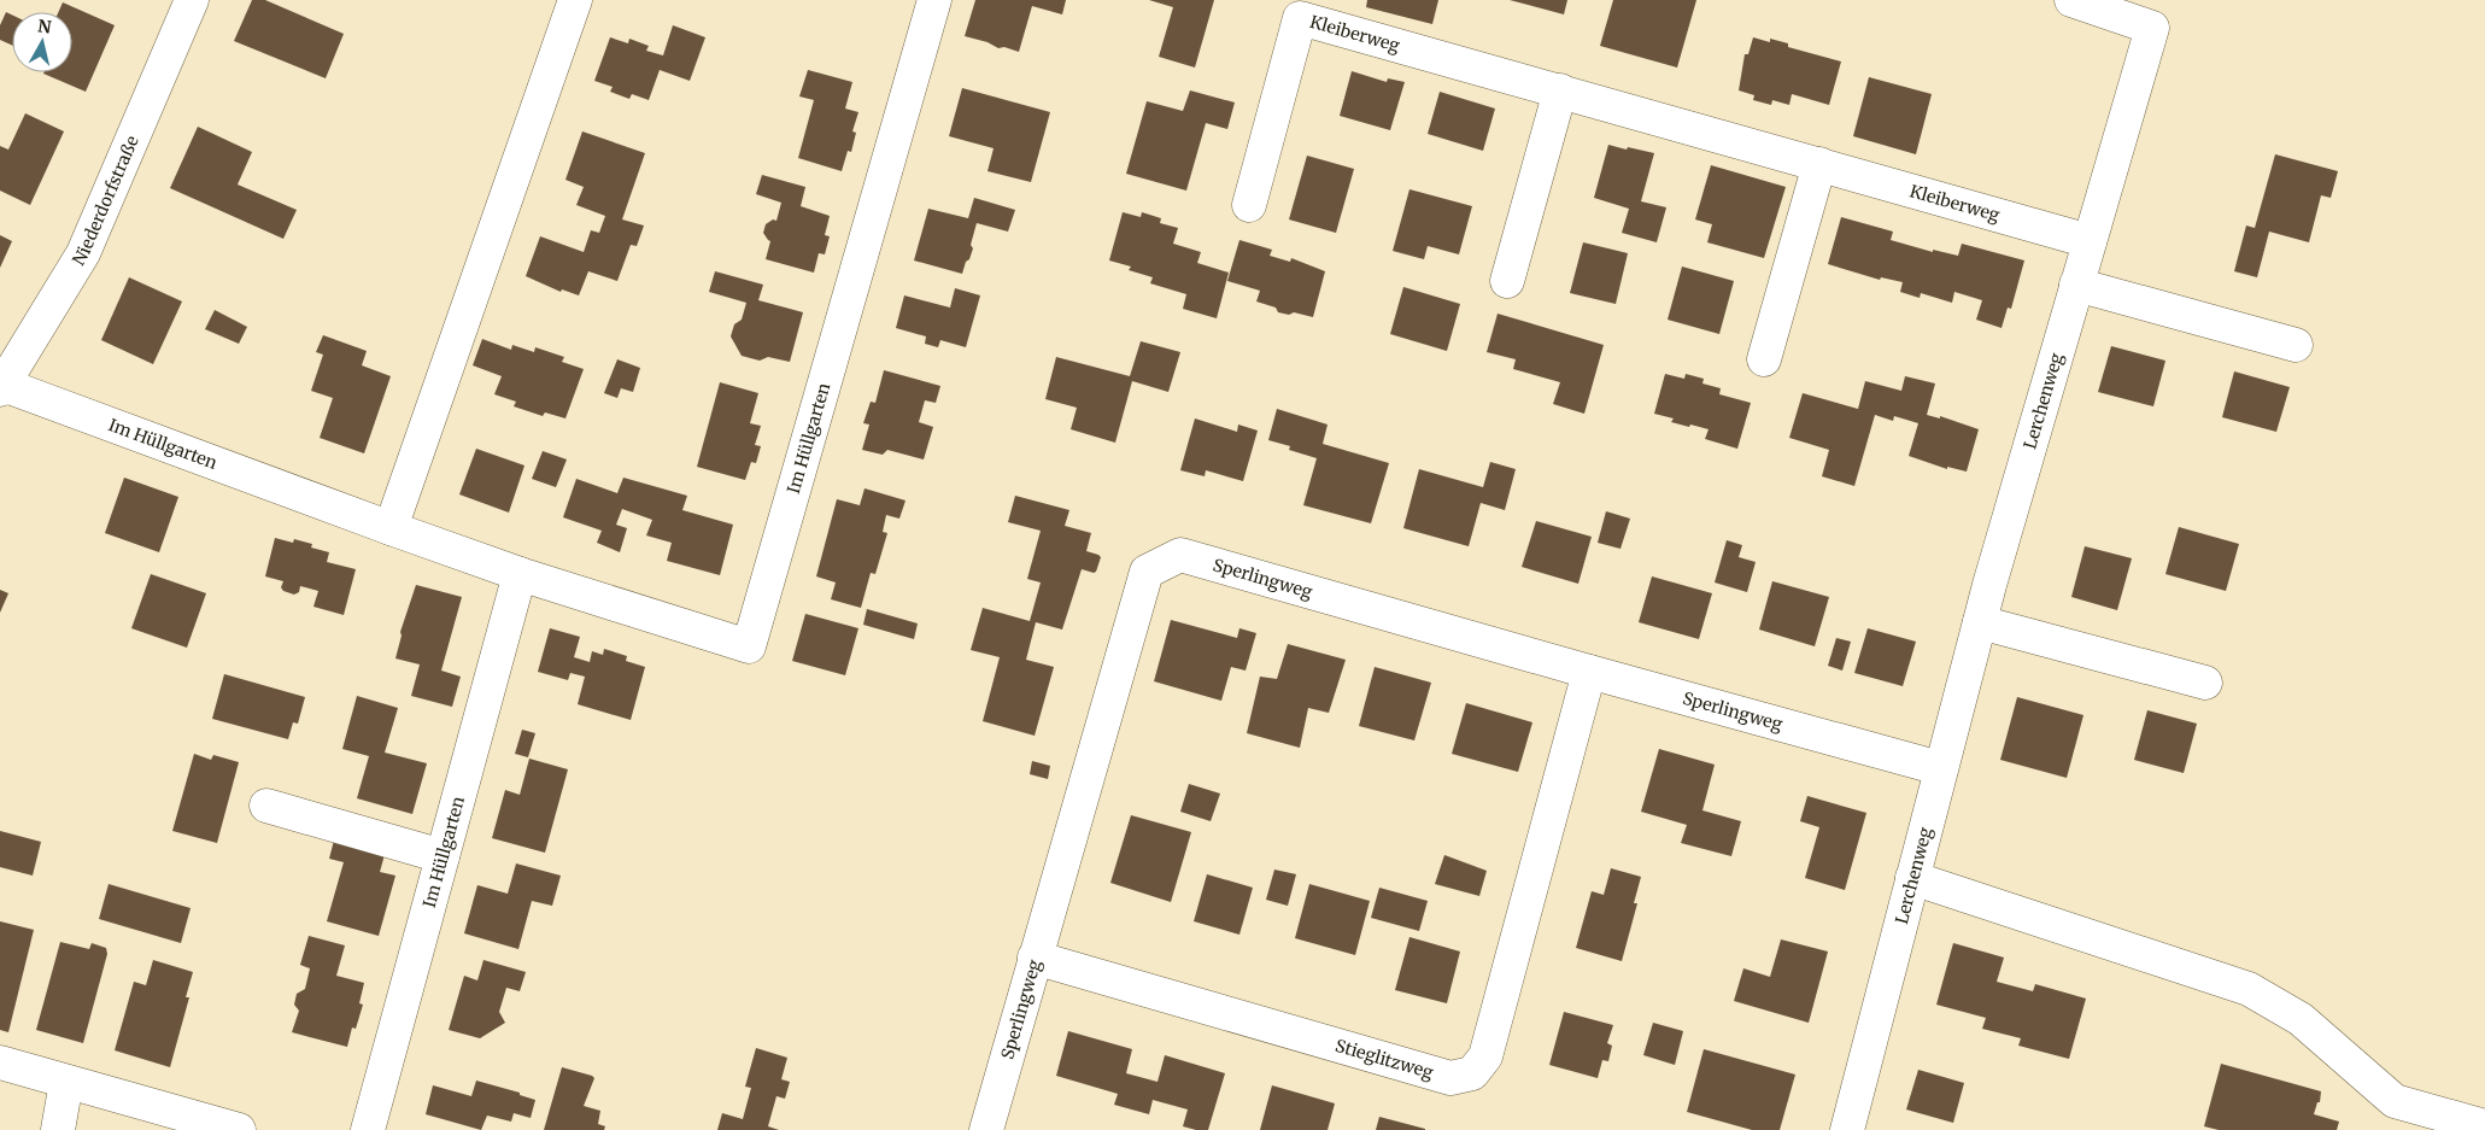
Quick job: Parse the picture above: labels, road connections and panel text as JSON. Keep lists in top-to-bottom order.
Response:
{
  "streets": {
    "street": [
      "Kleiberweg",
      "Niederdorfstraße",
      "Lerchenweg",
      "Im Hüllgarten",
      "Sperlingweg",
      "Stieglitzweg"
    ]
  },
  "crossings": [
    ["Kleiberweg", "Lerchenweg"],
    ["Niederdorfstraße", "Im Hüllgarten"],
    ["Lerchenweg", "Sperlingweg"],
    ["Sperlingweg", "Stieglitzweg"]
  ],
  "north": "top"
}
